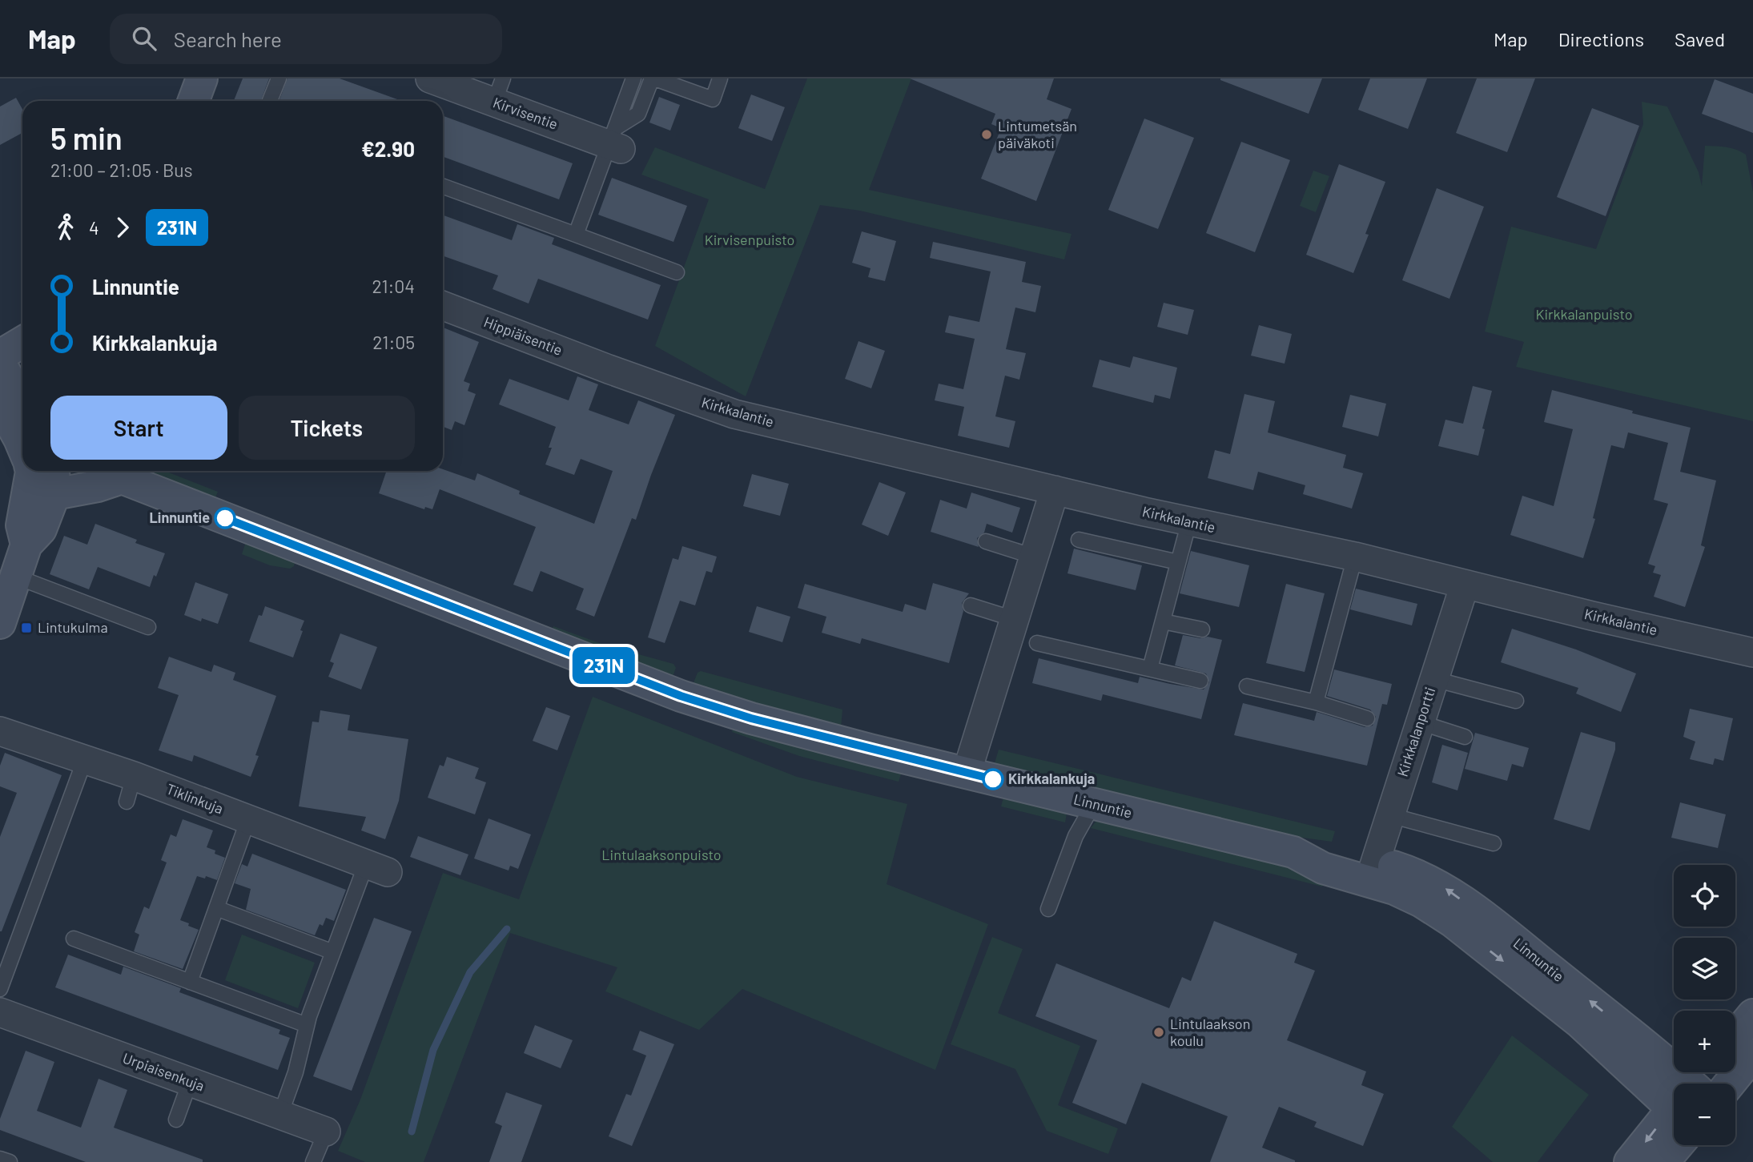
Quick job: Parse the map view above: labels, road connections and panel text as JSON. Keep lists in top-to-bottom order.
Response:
{
  "streets": {
    "street": [
      "Kirvisentie",
      "Hippiäisentie",
      "Kirkkalantie",
      "Kirkkalanportti",
      "Tiklinkuja",
      "Linnuntie",
      "Urpiaisenkuja"
    ]
  },
  "crossings": [
    ["Hippiäisentie", "Kirkkalantie"],
    ["Kirkkalantie", "Kirkkalanportti"],
    ["Kirkkalanportti", "Linnuntie"]
  ],
  "parks": ["Kirvisenpuisto", "Kirkkalanpuisto", "Lintulaaksonpuisto"],
  "places": {
    "other": [
      "Lintumetsän päiväkoti",
      "Linnuntie",
      "Kirkkalankuja",
      "Lintulaakson koulu"
    ],
    "transit": ["Lintukulma"]
  },
  "lines": ["bus line 231N"],
  "page": {
    "header": "Map",
    "search": "Search here",
    "nav": ["Map", "Directions", "Saved"],
    "on_map": "231N",
    "heading": ["5 min", "21:00 – 21:05 · Bus", "€2.90"],
    "legs": ["4", "231N"],
    "list": [
      {
        "name": "Linnuntie",
        "value": "21:04"
      },
      {
        "name": "Kirkkalankuja",
        "value": "21:05"
      }
    ],
    "buttons": ["Start", "Tickets"],
    "map_buttons": ["+", "−"]
  }
}
